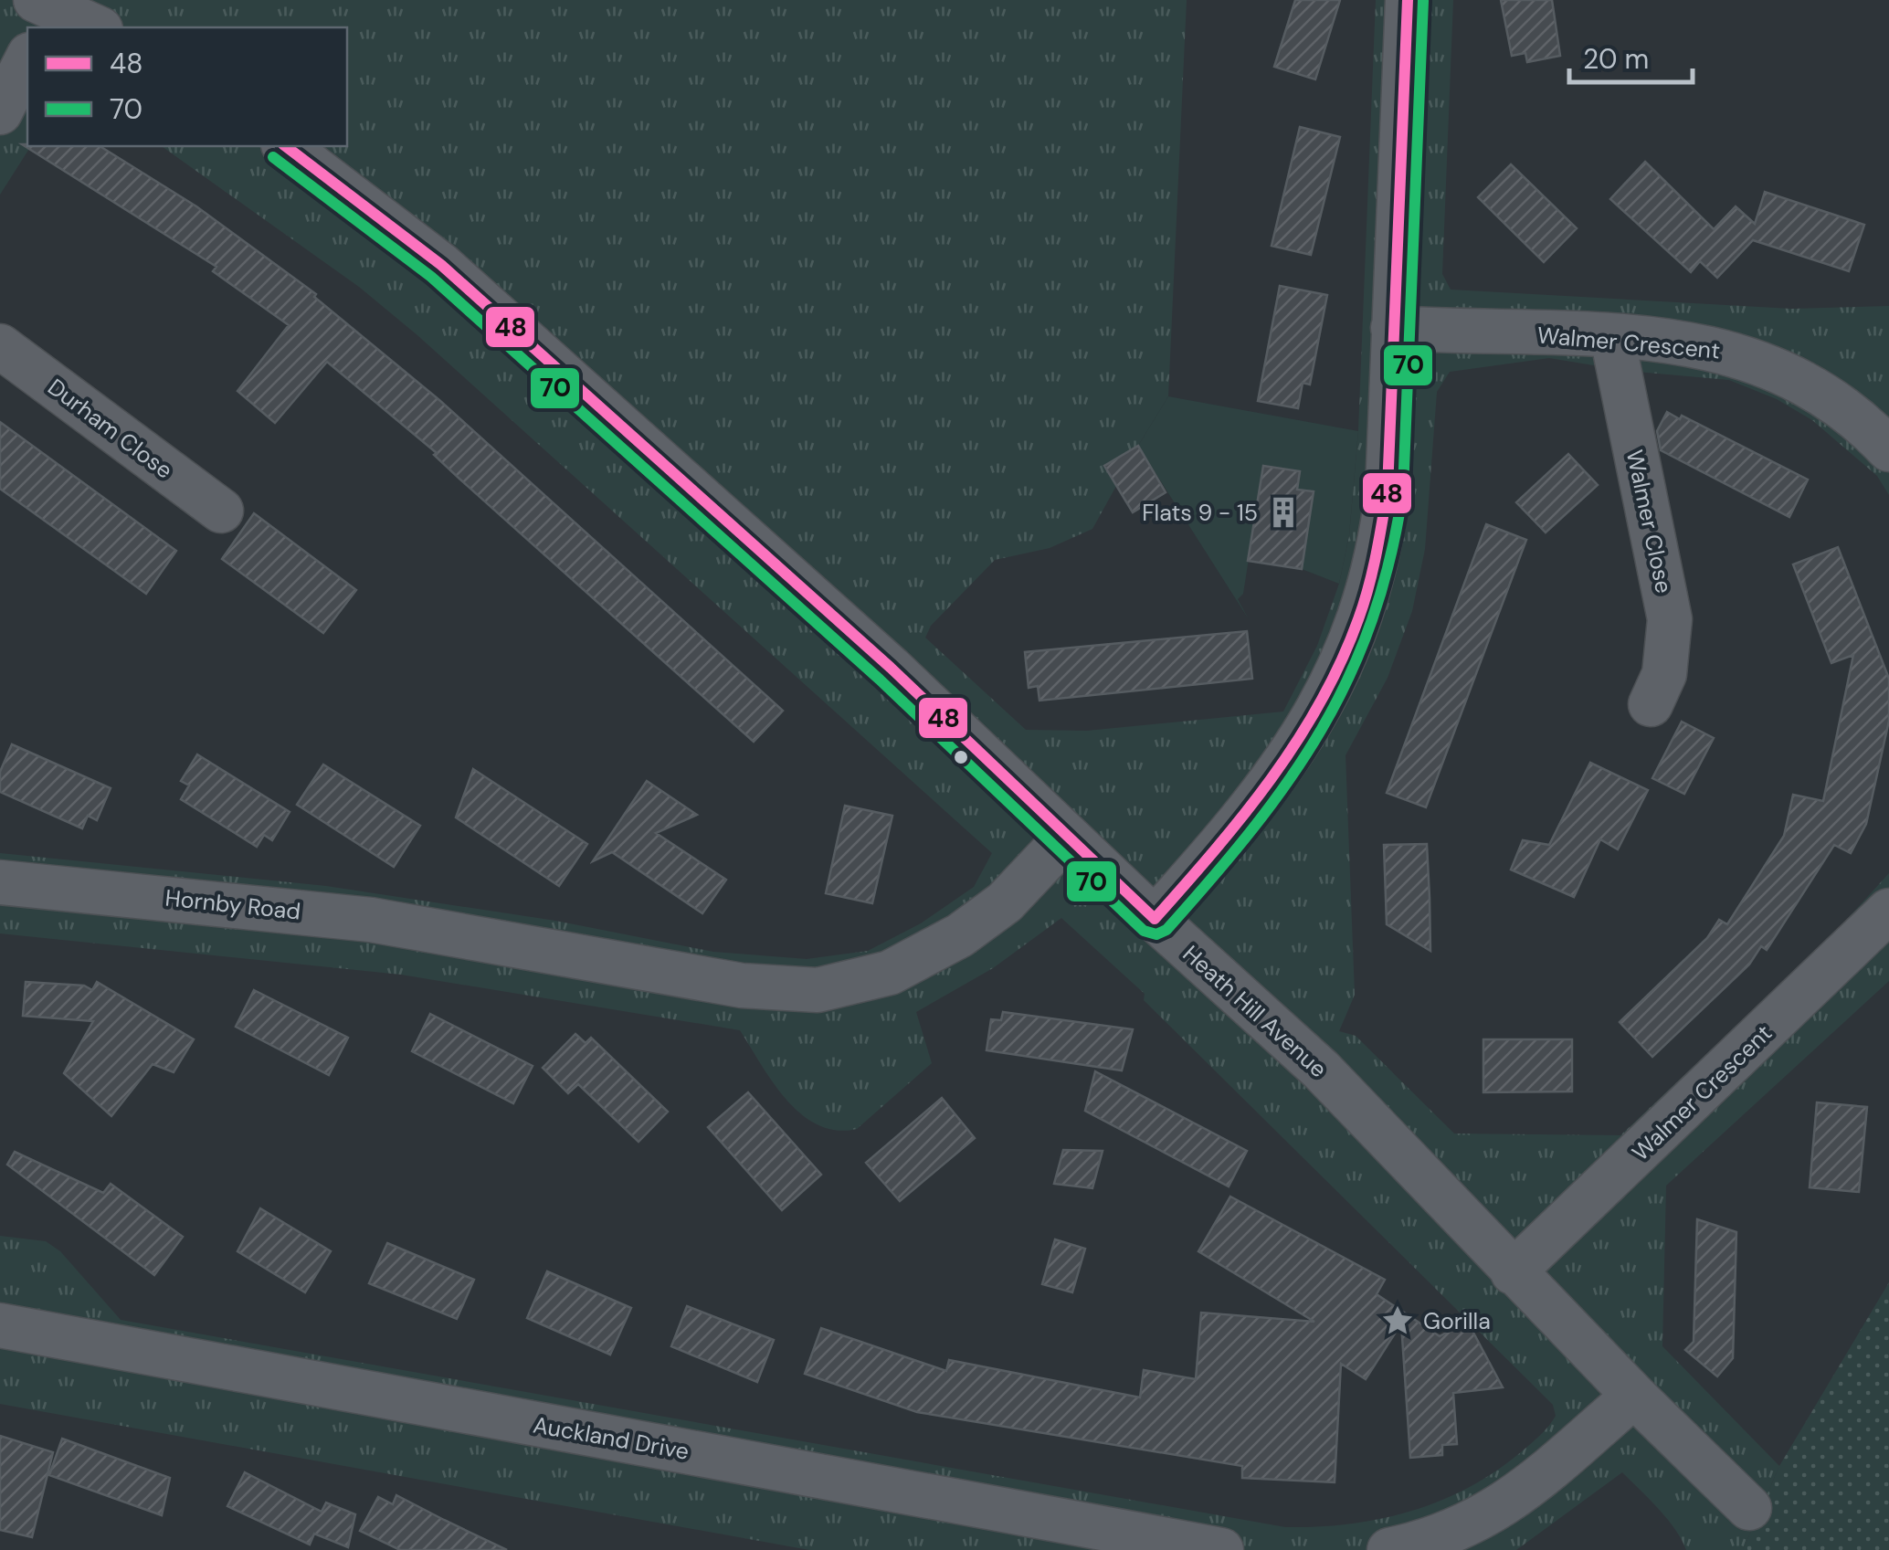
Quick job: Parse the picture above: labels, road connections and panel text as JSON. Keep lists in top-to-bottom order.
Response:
{
  "streets": {
    "street": [
      "Walmer Crescent",
      "Durham Close",
      "Walmer Close",
      "Hornby Road",
      "Heath Hill Avenue",
      "Auckland Drive"
    ]
  },
  "crossings": [
    ["Walmer Crescent", "Walmer Close"],
    ["Walmer Crescent", "Heath Hill Avenue"],
    ["Hornby Road", "Heath Hill Avenue"]
  ],
  "places": {
    "building": ["Flats 9 - 15"],
    "place": ["Gorilla"]
  },
  "lines": ["transit line 48", "transit line 70"],
  "legend": ["48", "70"],
  "scale_bar": "20 m"
}
